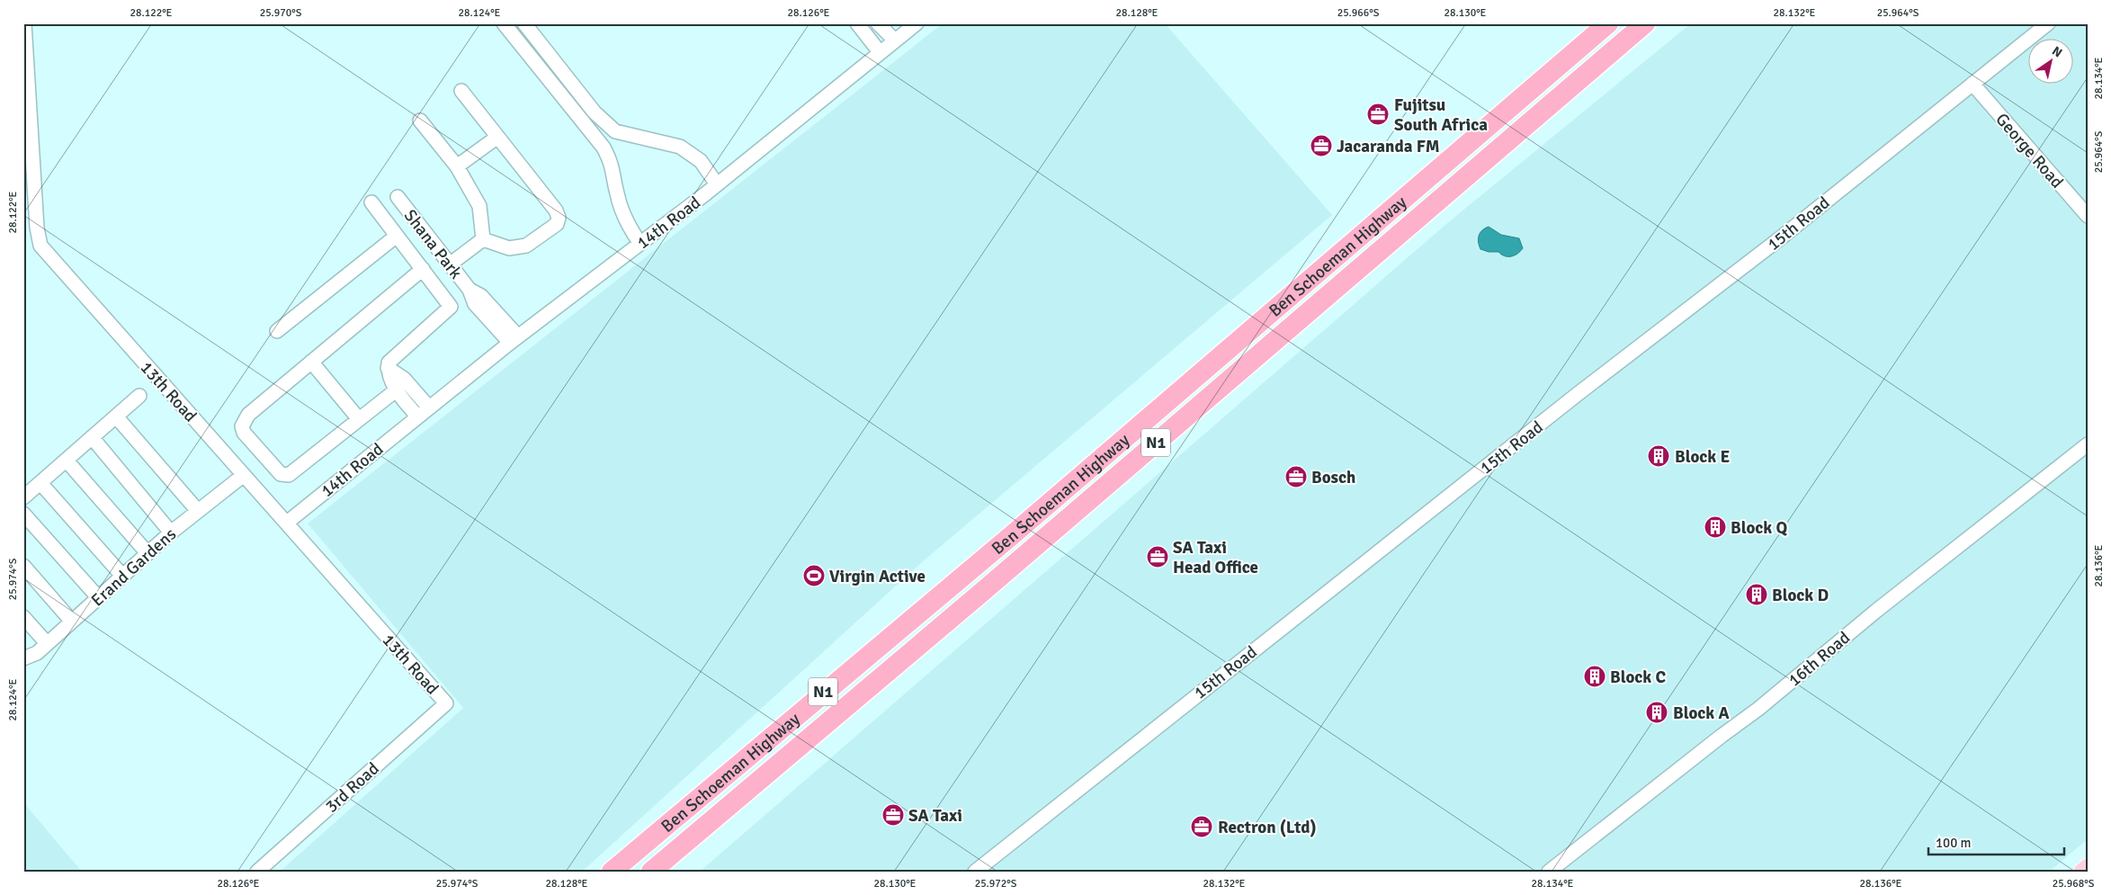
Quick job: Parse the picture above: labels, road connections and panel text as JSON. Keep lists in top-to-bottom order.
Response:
{
  "streets": {
    "highway": ["Ben Schoeman Highway", "N1"],
    "street": [
      "George Road",
      "14th Road",
      "15th Road",
      "Shana Park",
      "13th Road",
      "Erand Gardens",
      "16th Road",
      "3rd Road"
    ]
  },
  "crossings": [
    ["George Road", "15th Road"],
    ["14th Road", "Shana Park"],
    ["14th Road", "13th Road"],
    ["13th Road", "Erand Gardens"],
    ["13th Road", "3rd Road"]
  ],
  "places": {
    "office": [
      "Fujitsu South Africa",
      "Jacaranda FM",
      "Bosch",
      "SA Taxi Head Office",
      "SA Taxi",
      "Rectron (Ltd)"
    ],
    "building": [
      "Block E",
      "Block Q",
      "Block D",
      "Block C",
      "Block A"
    ],
    "sports": ["Virgin Active"]
  },
  "scale_bar": "100 m",
  "north": "top right",
  "coordinates": [
    "28.122°E",
    "25.970°S",
    "28.124°E",
    "28.126°E",
    "28.128°E",
    "25.966°S",
    "28.130°E",
    "28.132°E",
    "25.964°S",
    "28.134°E",
    "28.136°E",
    "25.974°S",
    "25.972°S",
    "25.968°S"
  ]
}
